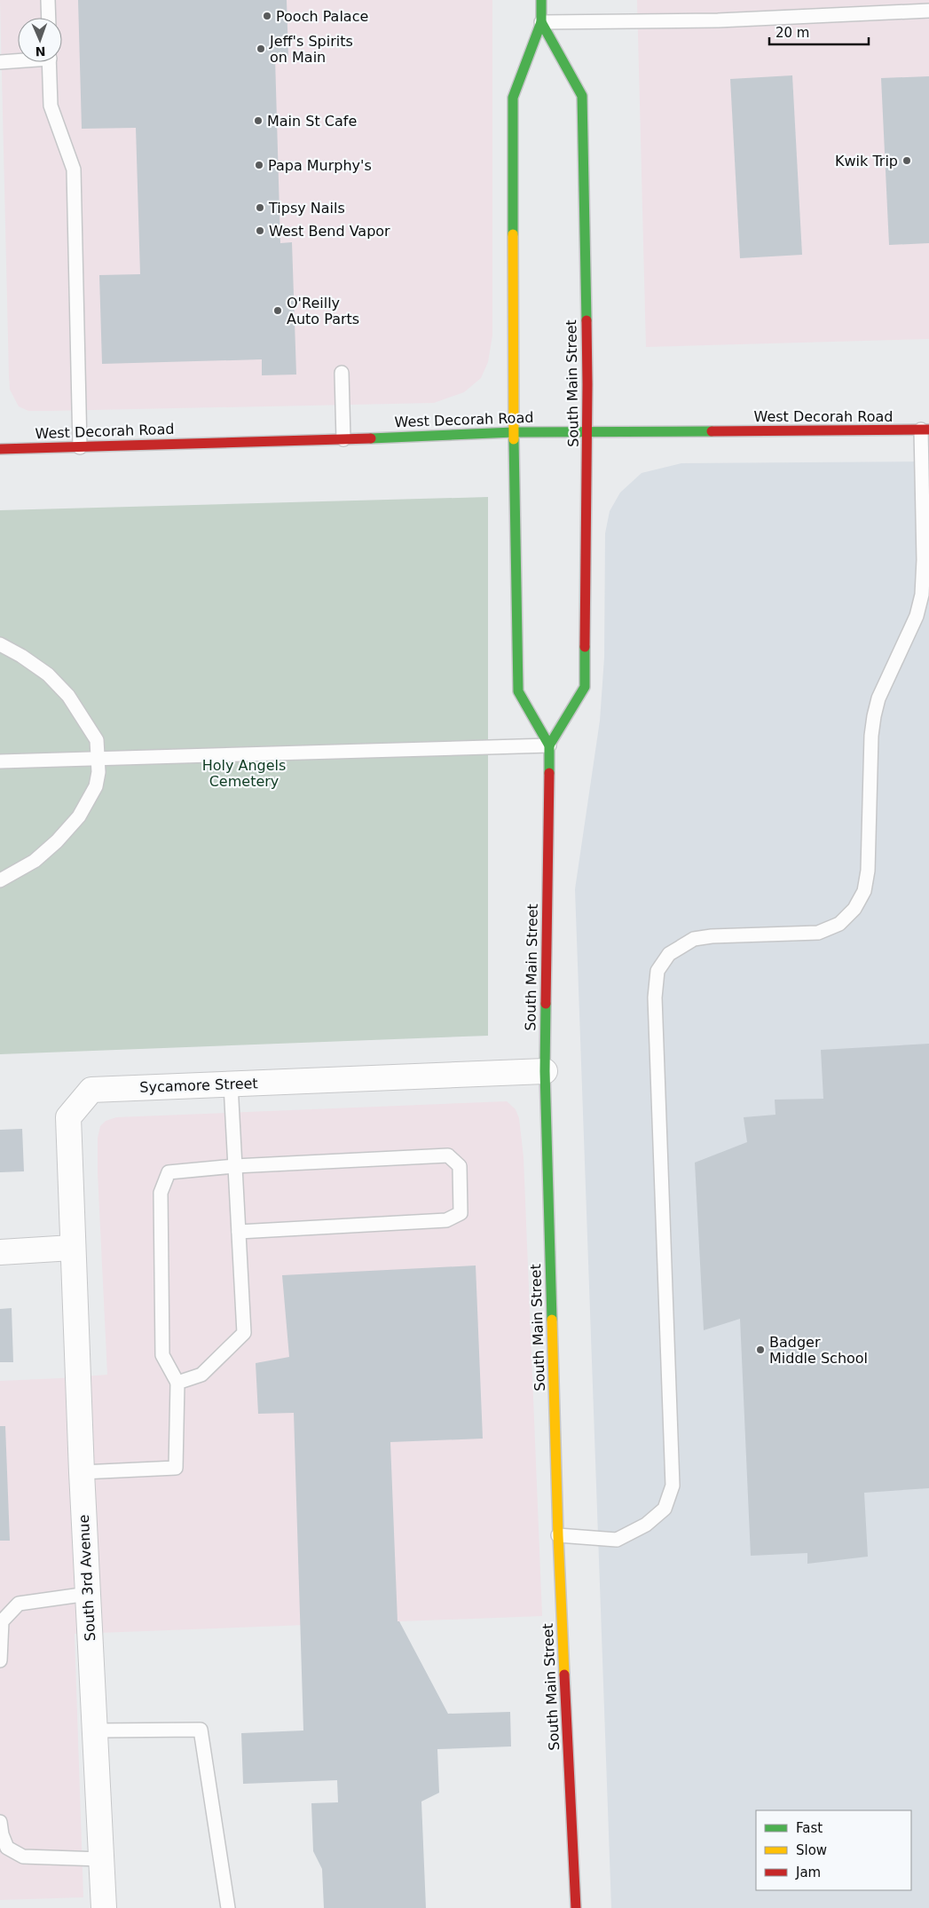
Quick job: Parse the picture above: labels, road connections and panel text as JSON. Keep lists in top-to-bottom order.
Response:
{
  "streets": {
    "main road": ["South Main Street", "West Decorah Road"],
    "street": ["Sycamore Street", "South 3rd Avenue"]
  },
  "crossings": [
    ["South Main Street", "West Decorah Road"],
    ["South Main Street", "Sycamore Street"],
    ["Sycamore Street", "South 3rd Avenue"]
  ],
  "parks": ["Holy Angels Cemetery"],
  "places": [
    "Pooch Palace",
    "Jeff's Spirits on Main",
    "Main St Cafe",
    "Kwik Trip",
    "Papa Murphy's",
    "Tipsy Nails",
    "West Bend Vapor",
    "O'Reilly Auto Parts",
    "Badger Middle School"
  ],
  "legend": ["Fast", "Slow", "Jam"],
  "scale_bar": "20 m",
  "north": "bottom"
}
